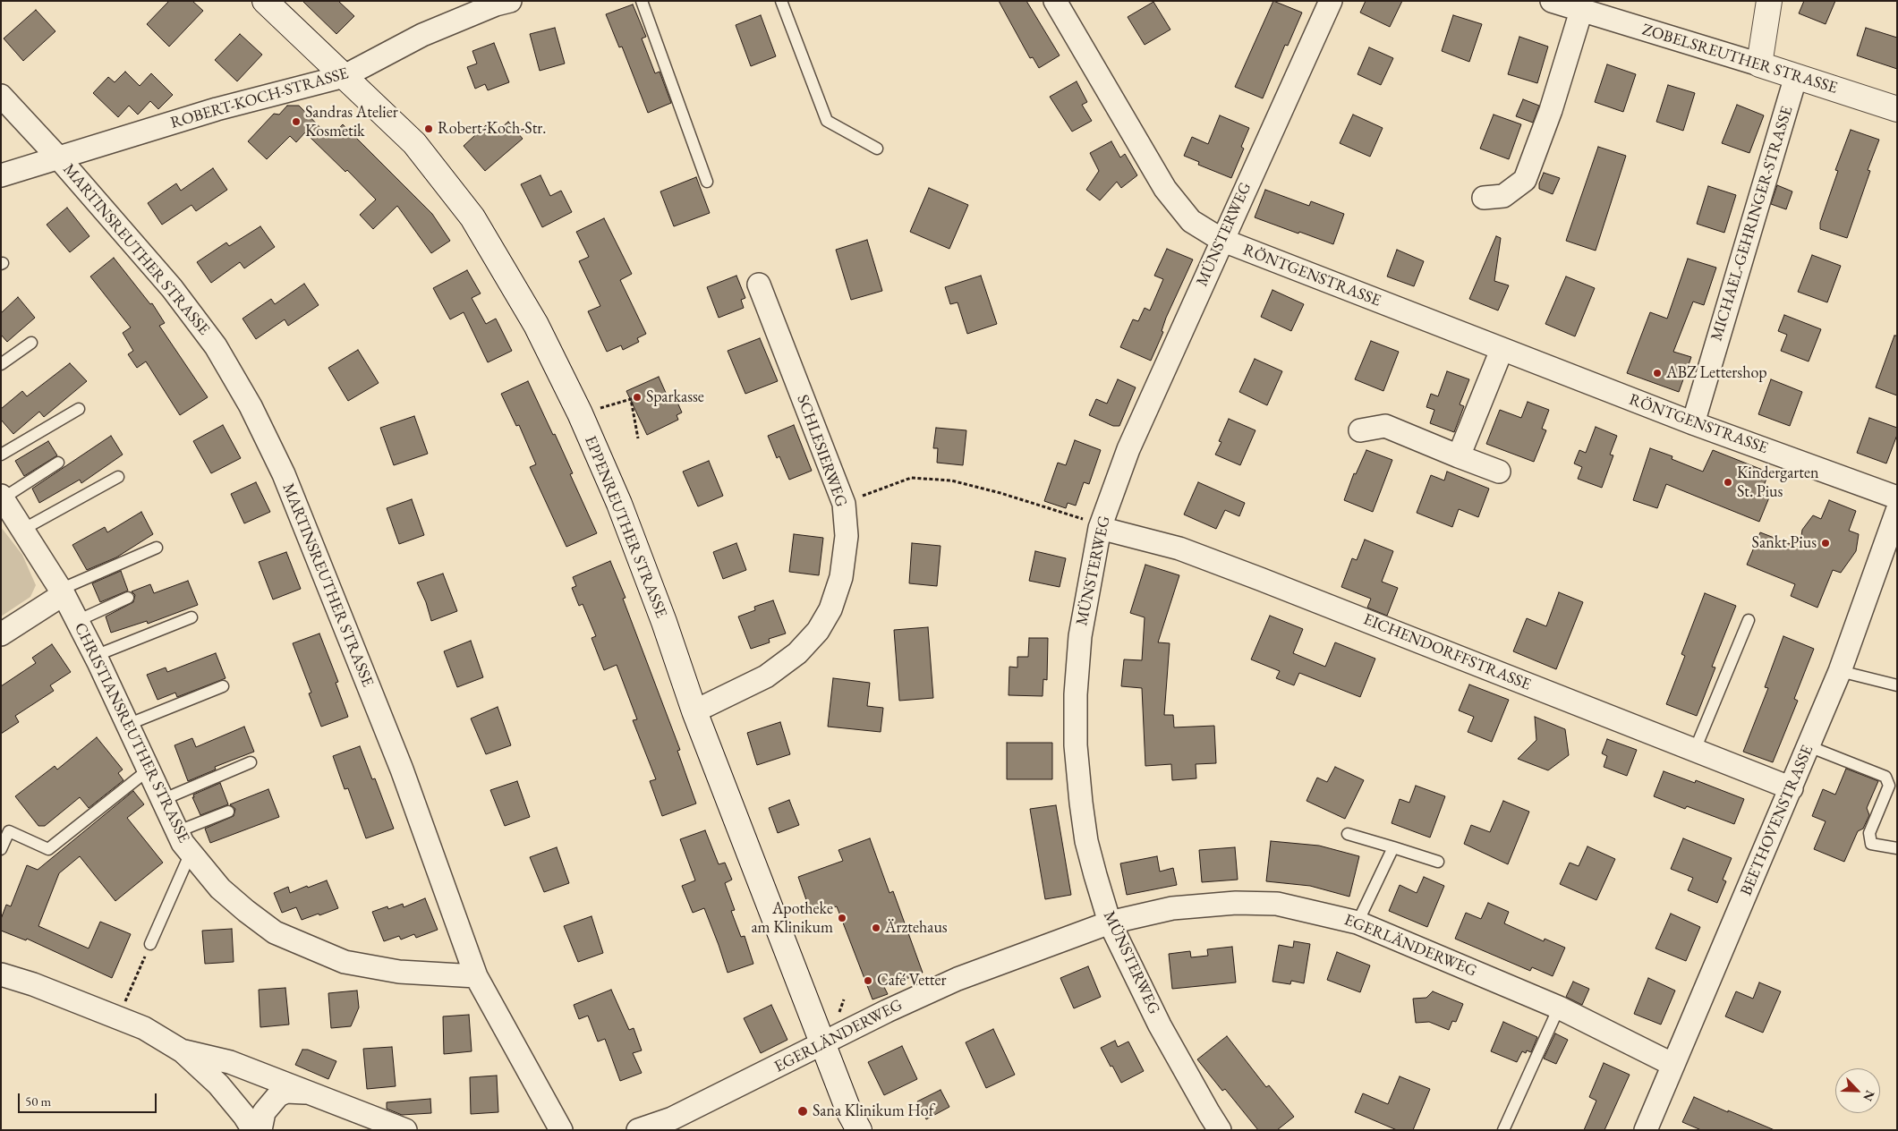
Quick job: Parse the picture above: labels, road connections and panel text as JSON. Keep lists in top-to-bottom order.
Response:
{
  "streets": {
    "main road": ["ZOBELSREUTHER STRASSE", "EPPENREUTHER STRASSE"],
    "street": [
      "ROBERT-KOCH-STRASSE",
      "MICHAEL-GEHRINGER-STRASSE",
      "MÜNSTERWEG",
      "MARTINSREUTHER STRASSE",
      "RÖNTGENSTRASSE",
      "SCHLESIERWEG",
      "EICHENDORFFSTRASSE",
      "CHRISTIANSREUTHER STRASSE",
      "BEETHOVENSTRASSE",
      "EGERLÄNDERWEG"
    ]
  },
  "crossings": [
    ["ZOBELSREUTHER STRASSE", "MICHAEL-GEHRINGER-STRASSE"],
    ["ROBERT-KOCH-STRASSE", "MARTINSREUTHER STRASSE"],
    ["ROBERT-KOCH-STRASSE", "EPPENREUTHER STRASSE"],
    ["MICHAEL-GEHRINGER-STRASSE", "RÖNTGENSTRASSE"],
    ["MÜNSTERWEG", "RÖNTGENSTRASSE"],
    ["MÜNSTERWEG", "EICHENDORFFSTRASSE"],
    ["MÜNSTERWEG", "EGERLÄNDERWEG"],
    ["MARTINSREUTHER STRASSE", "CHRISTIANSREUTHER STRASSE"],
    ["SCHLESIERWEG", "EPPENREUTHER STRASSE"],
    ["EPPENREUTHER STRASSE", "EGERLÄNDERWEG"],
    ["EICHENDORFFSTRASSE", "BEETHOVENSTRASSE"],
    ["BEETHOVENSTRASSE", "EGERLÄNDERWEG"]
  ],
  "places": [
    "Sandras Atelier Kosmetik",
    "Robert-Koch-Str.",
    "ABZ Lettershop",
    "Sparkasse",
    "Kindergarten St. Pius",
    "Sankt Pius",
    "Apotheke am Klinikum",
    "Ärztehaus",
    "Café Vetter",
    "Sana Klinikum Hof"
  ],
  "scale_bar": "50 m",
  "north": "bottom right"
}
